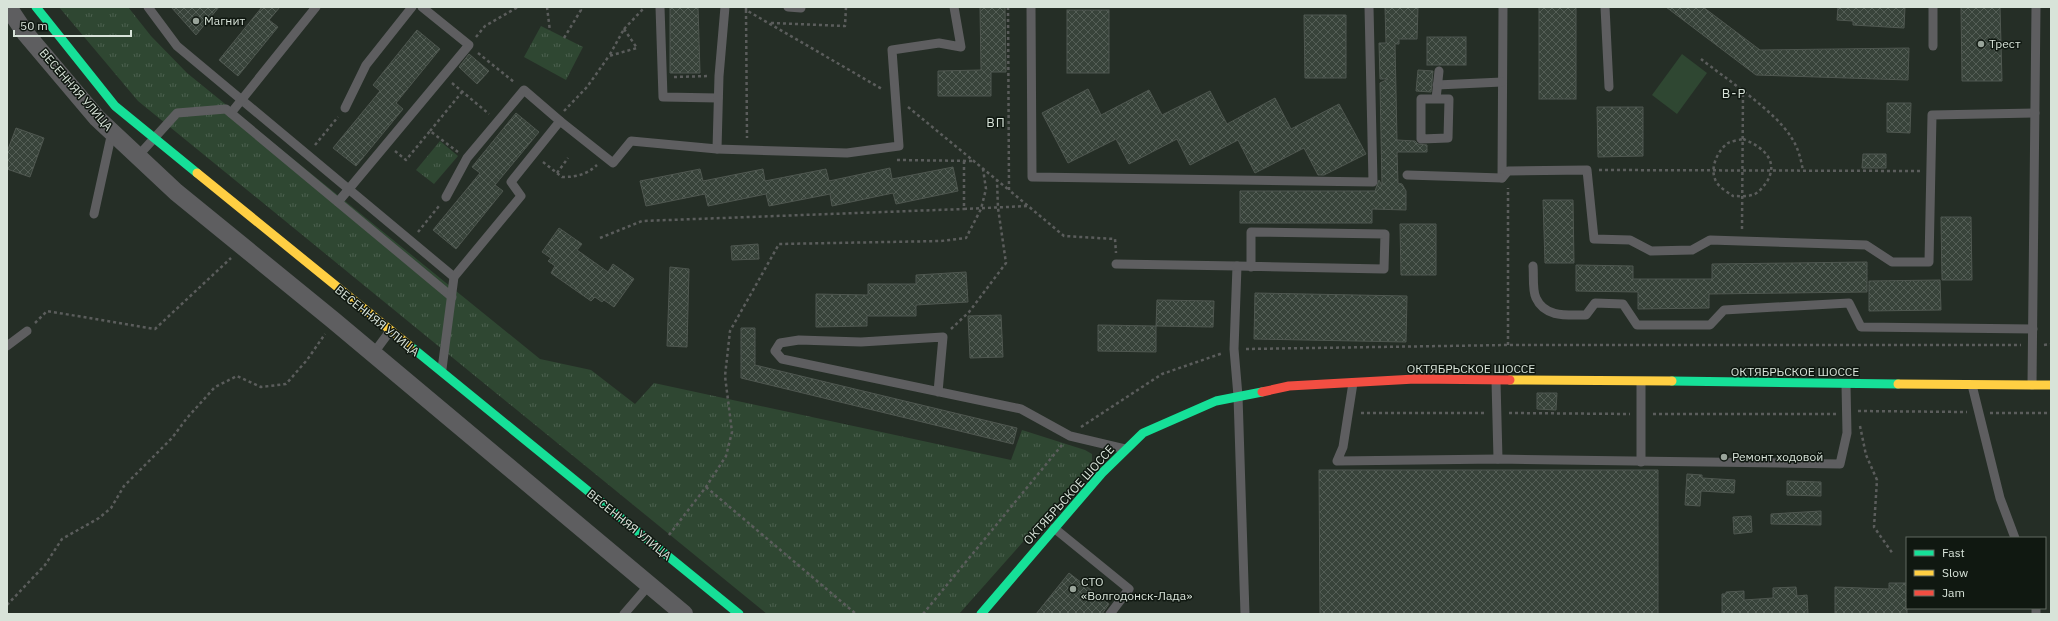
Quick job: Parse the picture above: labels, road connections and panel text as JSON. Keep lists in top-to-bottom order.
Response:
{
  "streets": {
    "street": ["ВЕСЕННЯЯ УЛИЦА", "ОКТЯБРЬСКОЕ ШОССЕ"]
  },
  "districts": ["В-Р", "ВП"],
  "places": [
    "Магнит",
    "Трест",
    "Ремонт ходовой",
    "СТО «Волгодонск-Лада»"
  ],
  "legend": ["Fast", "Slow", "Jam"],
  "scale_bar": "50 m"
}
